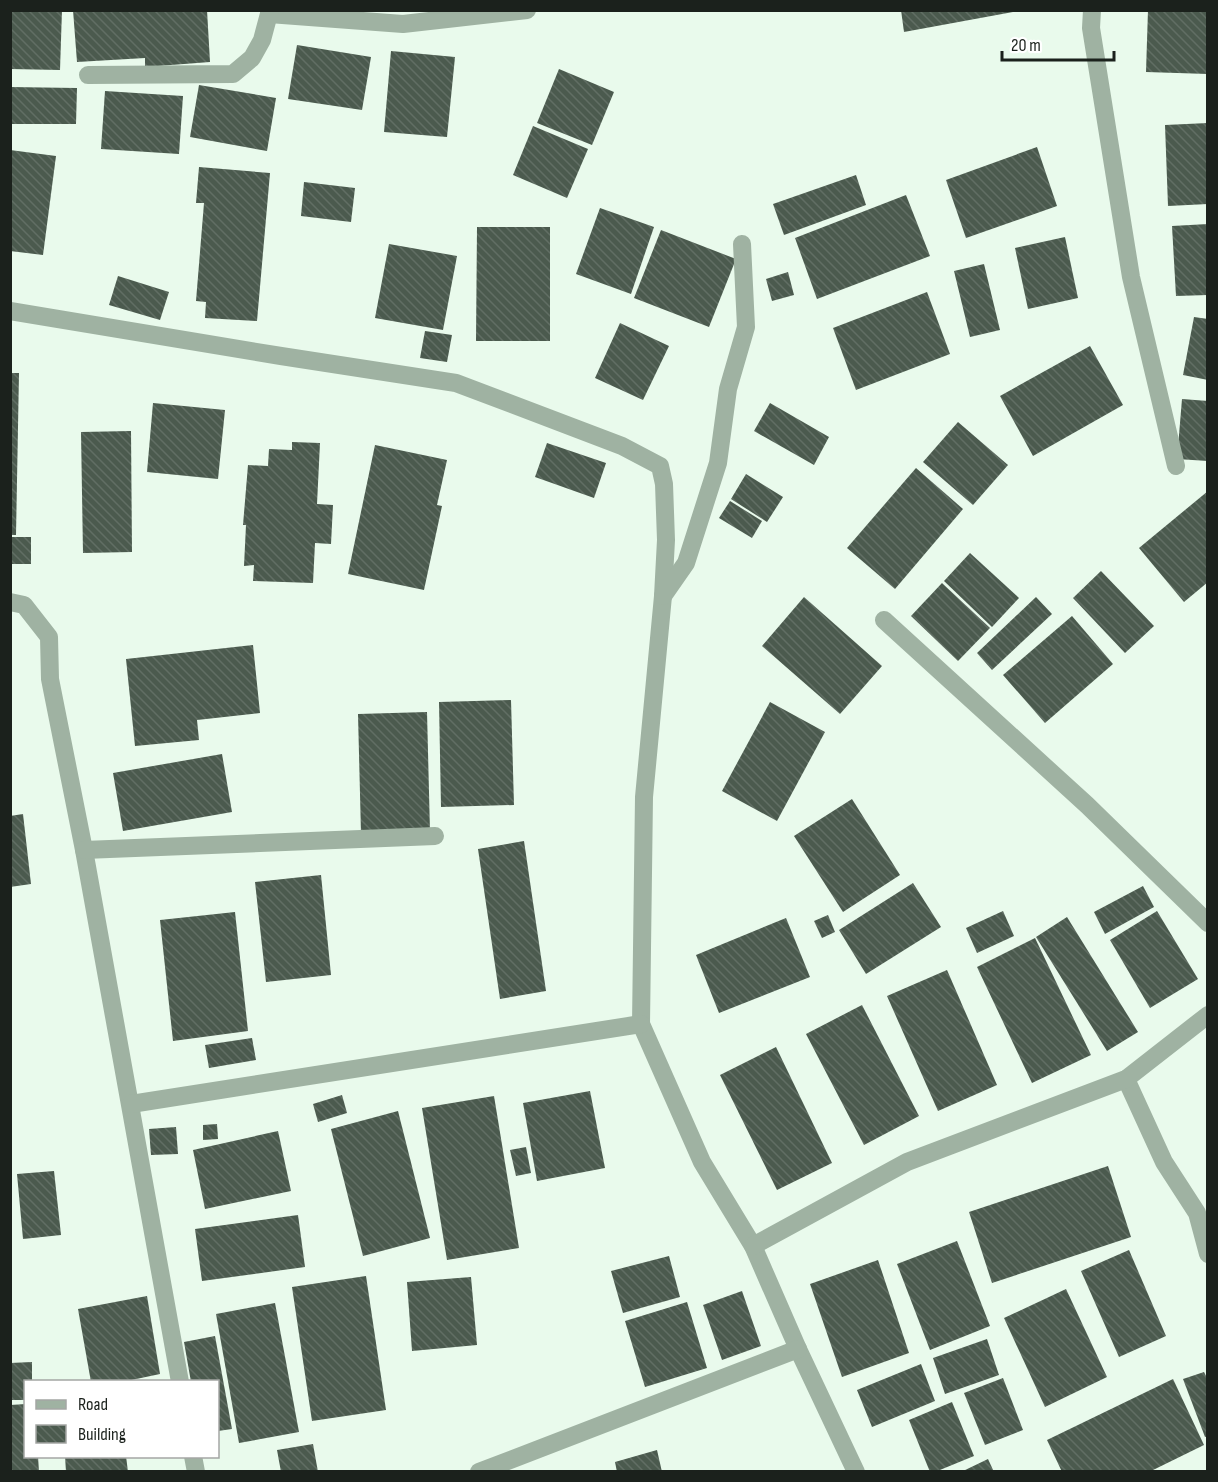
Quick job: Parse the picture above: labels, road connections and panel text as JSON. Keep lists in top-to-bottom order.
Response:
{
  "legend": ["Road", "Building"],
  "scale_bar": "20 m"
}
